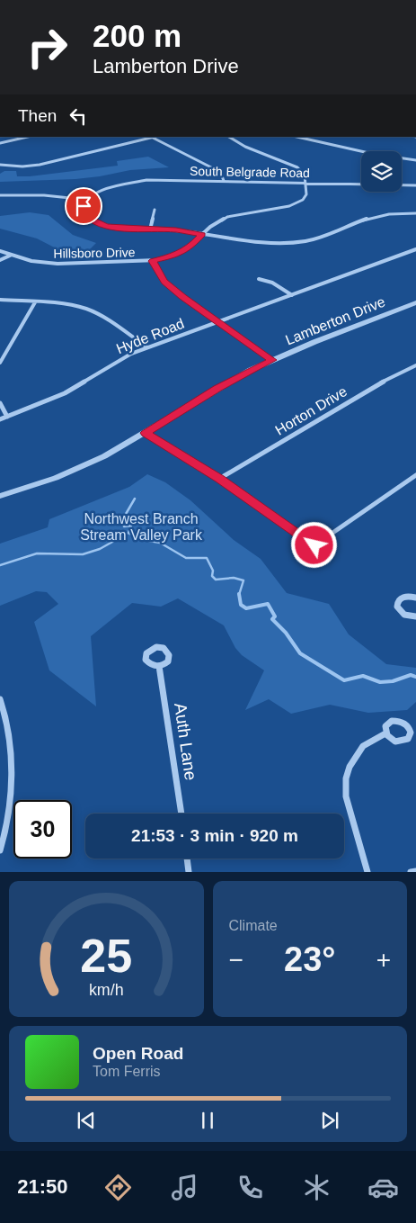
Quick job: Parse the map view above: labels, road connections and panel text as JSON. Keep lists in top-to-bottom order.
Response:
{
  "streets": {
    "street": [
      "South Belgrade Road",
      "Hillsboro Drive",
      "Lamberton Drive",
      "Hyde Road",
      "Horton Drive",
      "Auth Lane"
    ]
  },
  "crossings": [
    ["South Belgrade Road", "Hillsboro Drive"]
  ],
  "parks": ["Northwest Branch Stream Valley Park"],
  "page": {
    "turn": ["200 m", "Lamberton Drive"],
    "then": "Then",
    "limit": "30",
    "trip": "21:53 · 3 min · 920 m",
    "tile": "Climate",
    "heat": ["−", "23°", "+"],
    "song": ["Open Road", "Tom Ferris"],
    "tabs": "21:50",
    "gauge": ["25", "km/h"]
  }
}
